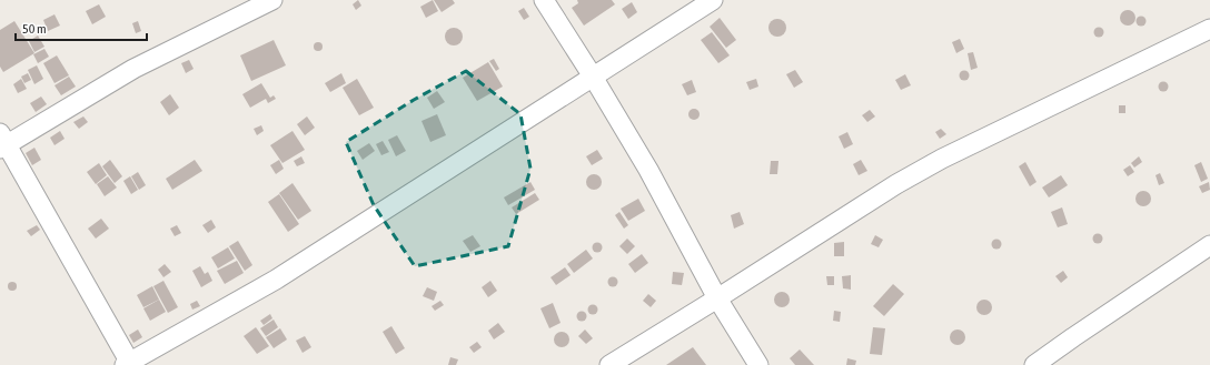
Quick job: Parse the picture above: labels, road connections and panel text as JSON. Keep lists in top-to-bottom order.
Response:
{
  "scale_bar": "50 m"
}
